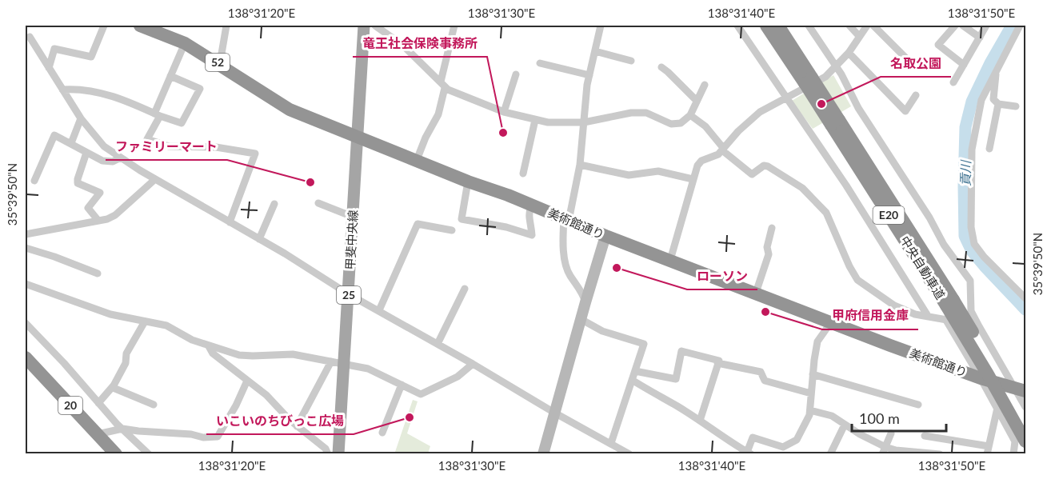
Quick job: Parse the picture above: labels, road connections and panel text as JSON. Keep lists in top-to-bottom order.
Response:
{
  "streets": {
    "highway": [
      "52",
      "E20",
      "美術館通り",
      "中央自動車道",
      "20"
    ],
    "main road": ["甲斐中央線", "25"]
  },
  "crossings": [
    ["美術館通り", "甲斐中央線"]
  ],
  "water": ["貢川"],
  "places": [
    "名取公園",
    "竜王社会保険事務所",
    "ファミリーマート",
    "ローソン",
    "甲府信用金庫",
    "いこいのちびっこ広場"
  ],
  "scale_bar": "100 m",
  "coordinates": [
    "138°31'20\"E",
    "138°31'30\"E",
    "138°31'40\"E",
    "138°31'50\"E",
    "35°39'50\"N"
  ]
}
